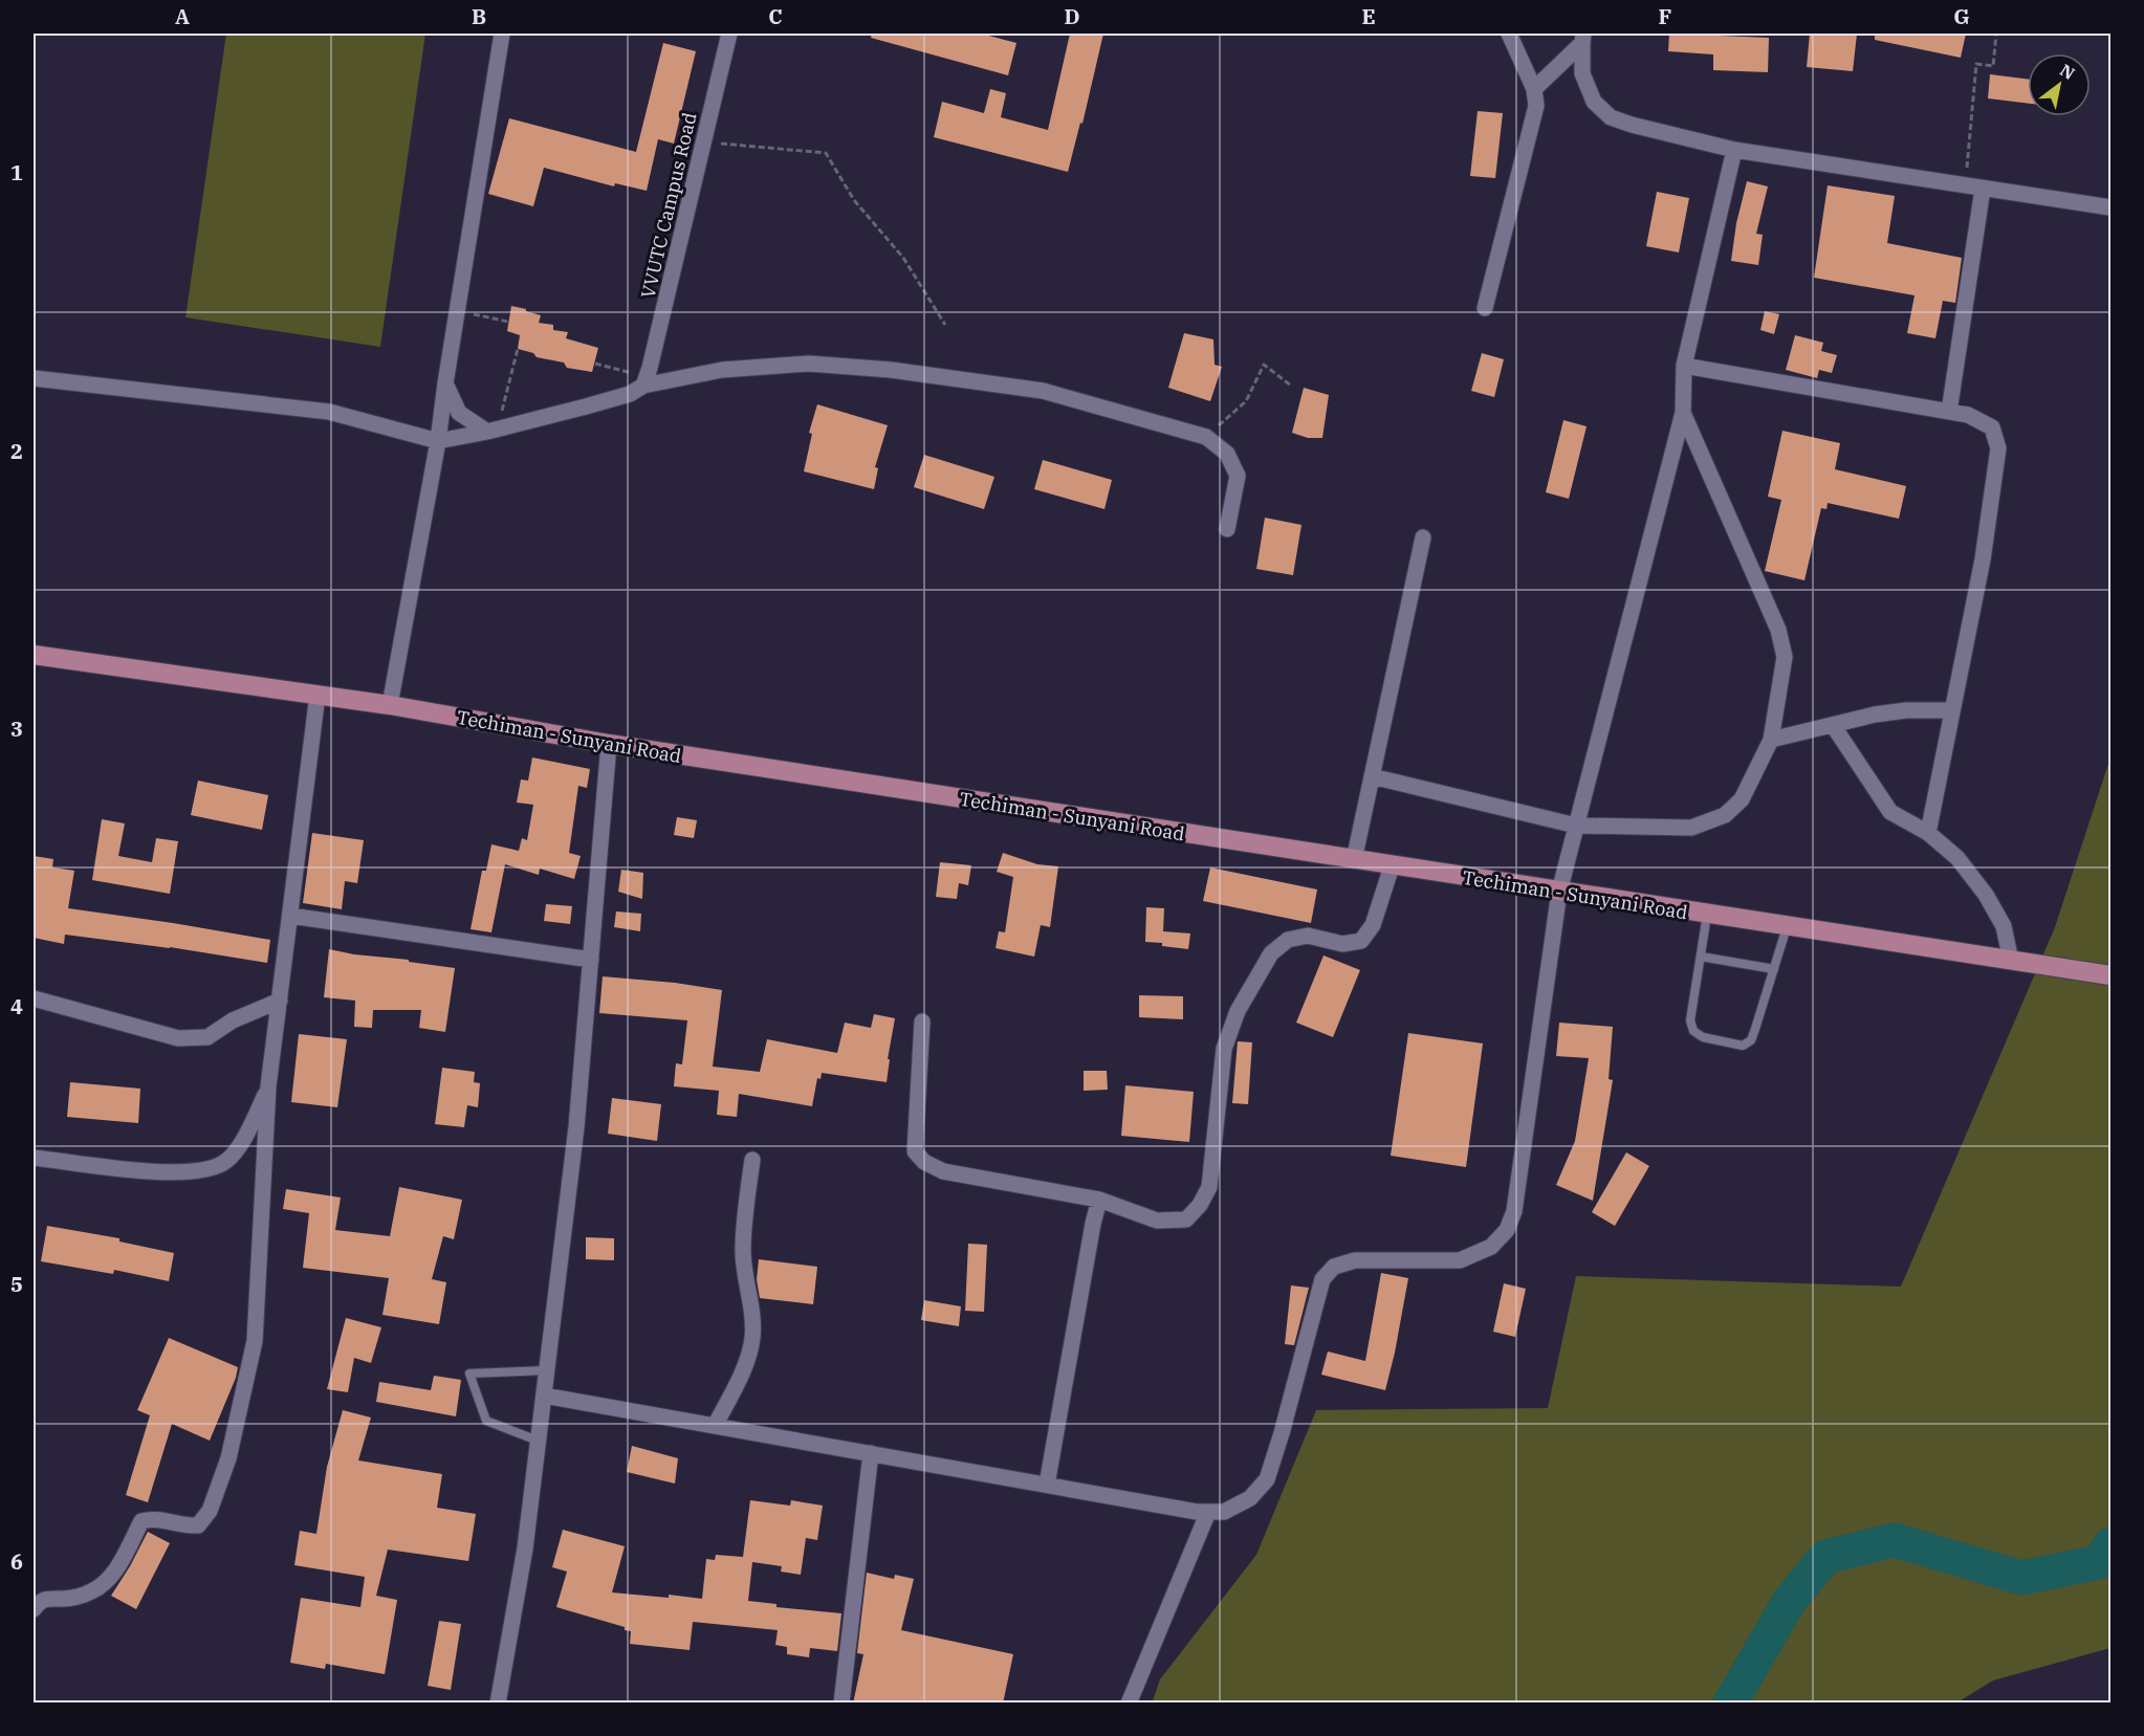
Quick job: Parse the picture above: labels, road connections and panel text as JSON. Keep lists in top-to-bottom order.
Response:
{
  "streets": {
    "main road": ["Techiman - Sunyani Road"],
    "street": ["VVUTC Campus Road"]
  },
  "north": "top right",
  "grid": {
    "columns": [
      "A",
      "B",
      "C",
      "D",
      "E",
      "F",
      "G"
    ],
    "rows": [
      "1",
      "2",
      "3",
      "4",
      "5",
      "6"
    ]
  }
}
